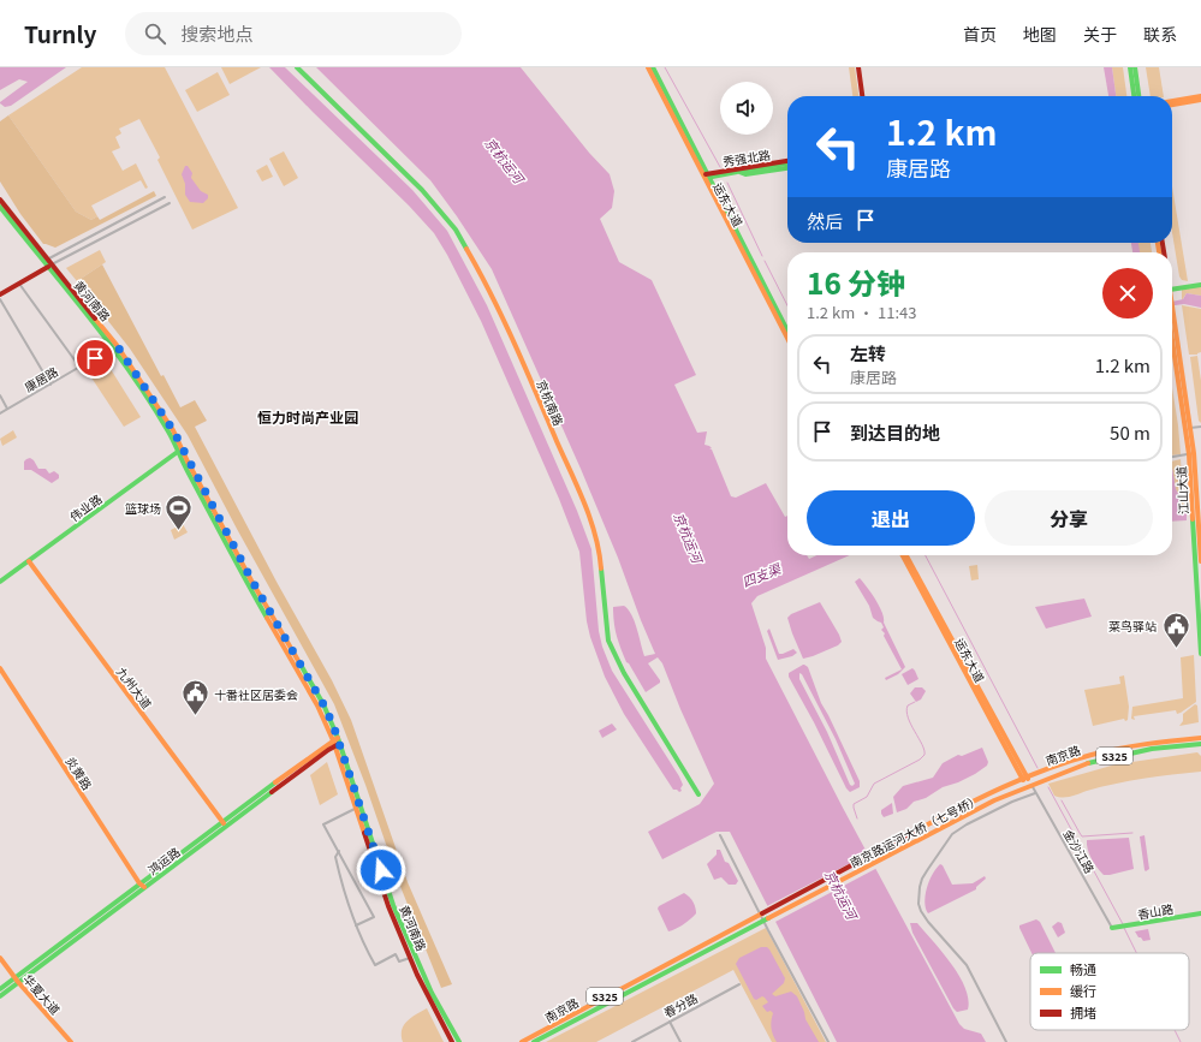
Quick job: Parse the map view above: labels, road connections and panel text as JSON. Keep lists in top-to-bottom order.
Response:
{
  "streets": {
    "main road": [
      "秀强北路",
      "运东大道",
      "黄河南路",
      "京杭南路",
      "江山大道",
      "伟业路",
      "九州大道",
      "南京路",
      "S325",
      "炎黄路",
      "南京路运河大桥（七号桥）",
      "鸿运路",
      "香山路",
      "华夏大道"
    ],
    "street": ["康居路", "金沙江路", "春分路"]
  },
  "crossings": [
    ["秀强北路", "运东大道"],
    ["运东大道", "南京路"],
    ["黄河南路", "康居路"],
    ["黄河南路", "伟业路"],
    ["黄河南路", "鸿运路"],
    ["伟业路", "九州大道"],
    ["九州大道", "鸿运路"],
    ["南京路", "南京路运河大桥（七号桥）"],
    ["南京路", "金沙江路"],
    ["炎黄路", "鸿运路"],
    ["金沙江路", "香山路"],
    ["鸿运路", "华夏大道"]
  ],
  "districts": ["恒力时尚产业园"],
  "water": ["京杭运河", "四支渠"],
  "places": {
    "sports": ["篮球场"],
    "public building": ["菜鸟驿站", "十番社区居委会"]
  },
  "legend": ["畅通", "缓行", "拥堵"],
  "page": {
    "header": "Turnly",
    "search": "搜索地点",
    "nav": [
      "首页",
      "地图",
      "关于",
      "联系"
    ],
    "turn": ["1.2 km", "康居路"],
    "then": "然后",
    "heading": ["16 分钟", "1.2 km · 11:43"],
    "list": [
      {
        "name": "左转",
        "note": "康居路",
        "value": "1.2 km"
      },
      {
        "name": "到达目的地",
        "value": "50 m"
      }
    ],
    "buttons": ["退出", "分享"]
  }
}
